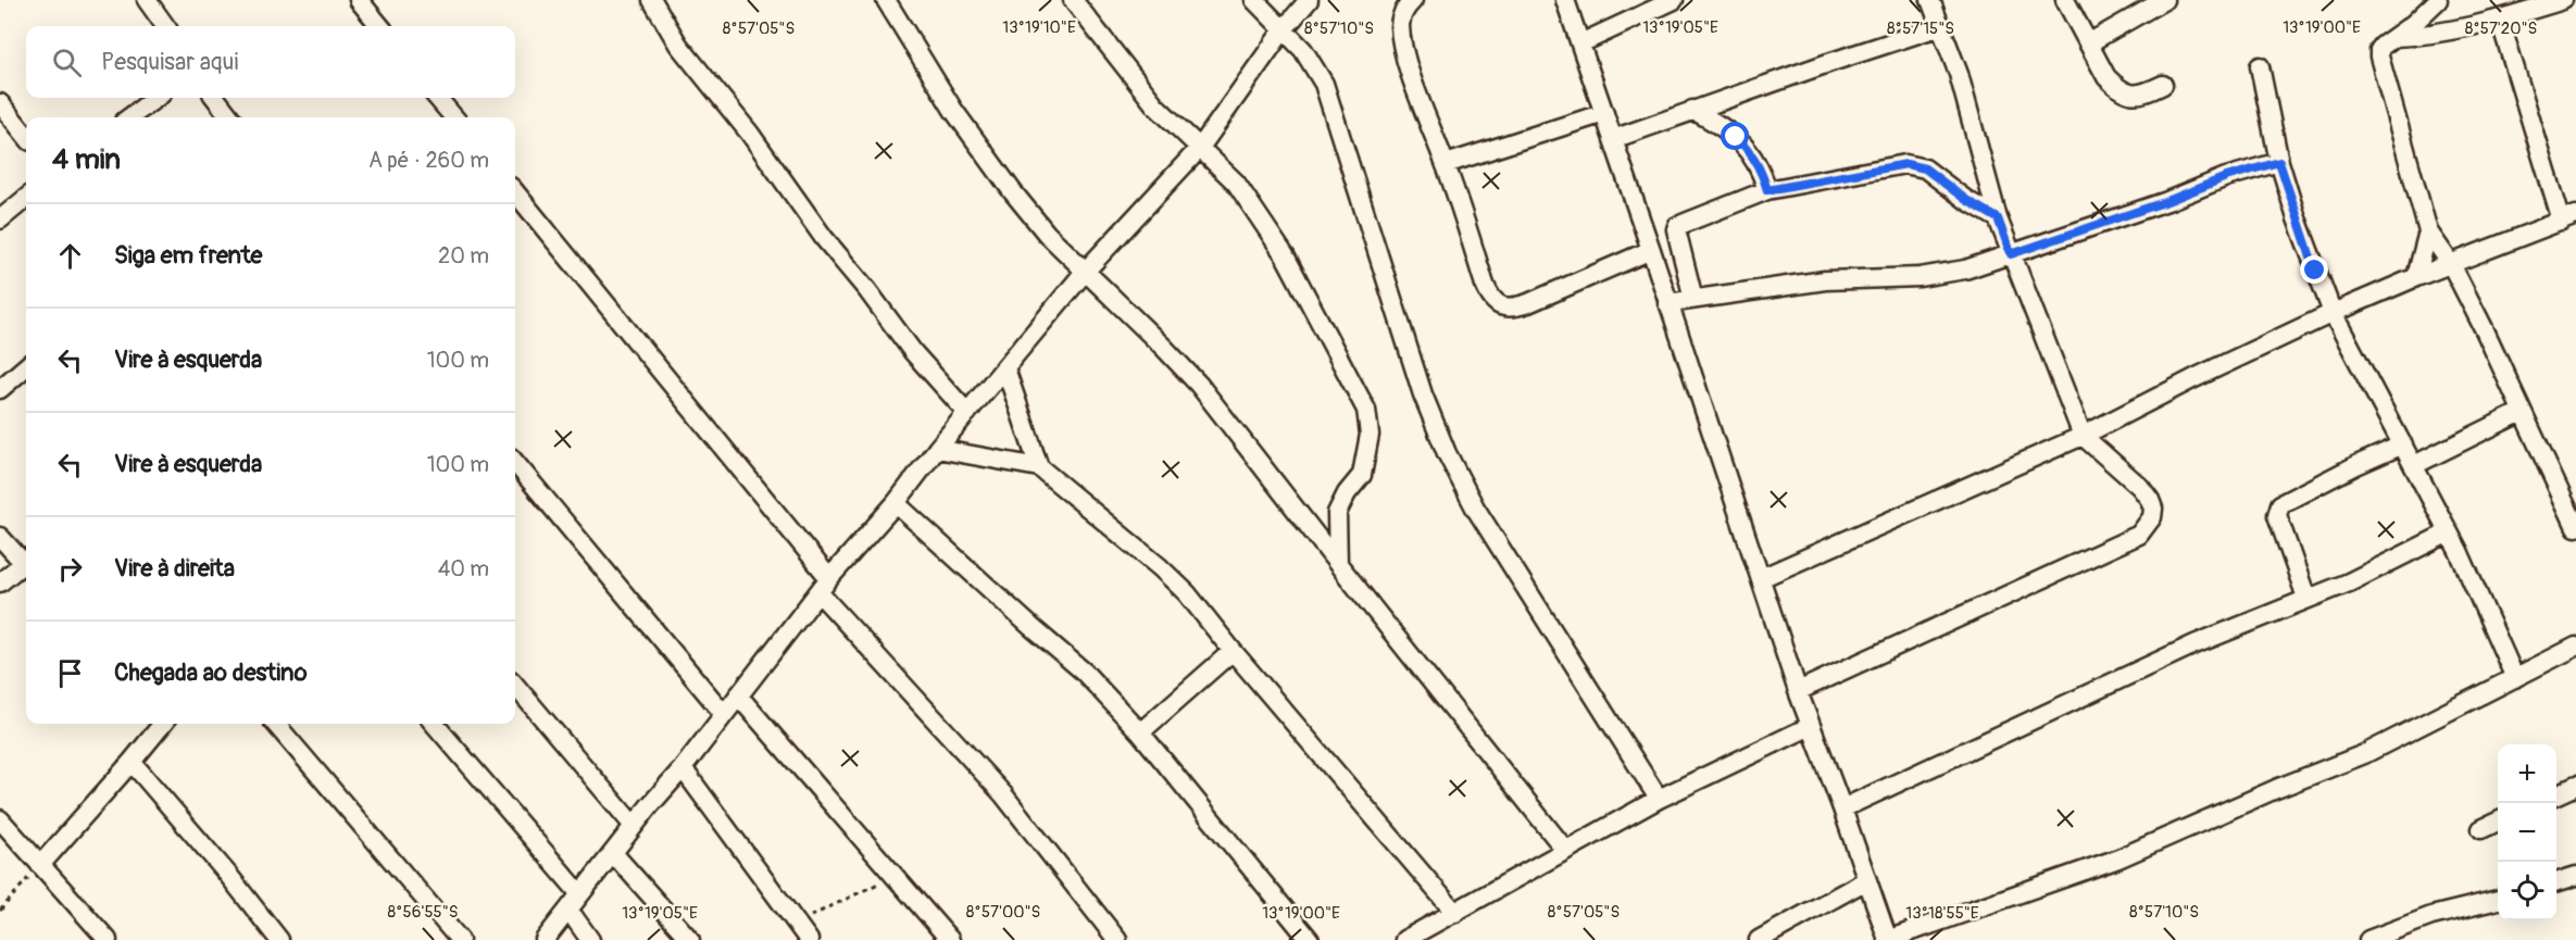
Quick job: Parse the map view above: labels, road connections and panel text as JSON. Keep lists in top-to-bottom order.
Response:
{
  "page": {
    "search": "Pesquisar aqui",
    "heading": ["4 min", "A pé · 260 m"],
    "list": [
      ["Siga em frente", "20 m"],
      ["Vire à esquerda", "100 m"],
      ["Vire à esquerda", "100 m"],
      ["Vire à direita", "40 m"],
      "Chegada ao destino"
    ],
    "map_buttons": ["+", "−"]
  },
  "coordinates": [
    "13°19'10\"E",
    "13°19'05\"E",
    "13°19'00\"E",
    "8°57'05\"S",
    "8°57'20\"S",
    "8°57'10\"S",
    "8°57'15\"S",
    "8°56'55\"S",
    "8°57'00\"S",
    "13°18'55\"E"
  ]
}
